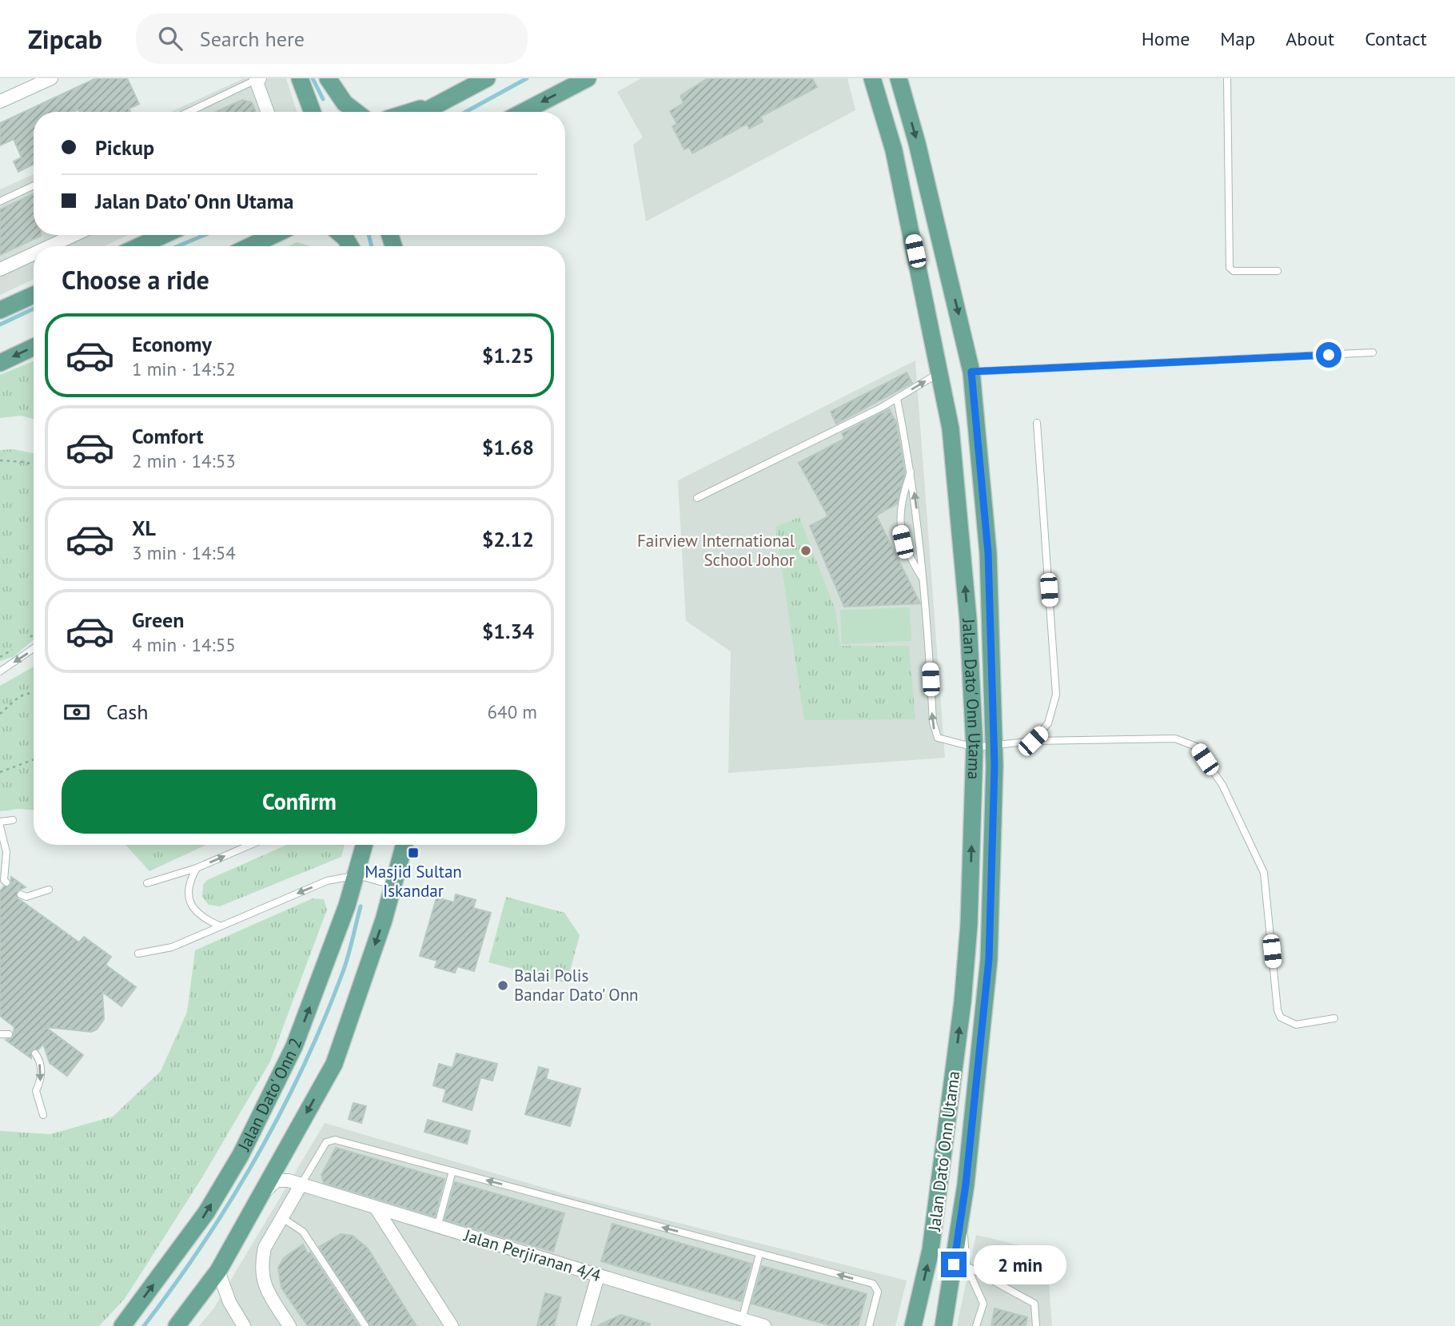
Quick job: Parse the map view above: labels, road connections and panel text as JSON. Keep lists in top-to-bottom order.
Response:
{
  "streets": {
    "main road": ["Jalan Dato' Onn Utama", "Jalan Dato' Onn 2"],
    "street": ["Jalan Perjiranan 4/4"]
  },
  "places": {
    "other": ["Fairview International School Johor", "Balai Polis Bandar Dato' Onn"],
    "transit": ["Masjid Sultan Iskandar"]
  },
  "page": {
    "header": "Zipcab",
    "search": "Search here",
    "nav": [
      "Home",
      "Map",
      "About",
      "Contact"
    ],
    "banner": ["Pickup", "Jalan Dato' Onn Utama"],
    "heading": "Choose a ride",
    "list": [
      {
        "name": "Economy",
        "note": "1 min · 14:52",
        "value": "$1.25"
      },
      {
        "name": "Comfort",
        "note": "2 min · 14:53",
        "value": "$1.68"
      },
      {
        "name": "XL",
        "note": "3 min · 14:54",
        "value": "$2.12"
      },
      {
        "name": "Green",
        "note": "4 min · 14:55",
        "value": "$1.34"
      }
    ],
    "pay": ["Cash", "640 m"],
    "buttons": "Confirm",
    "bubble": "2 min"
  }
}
